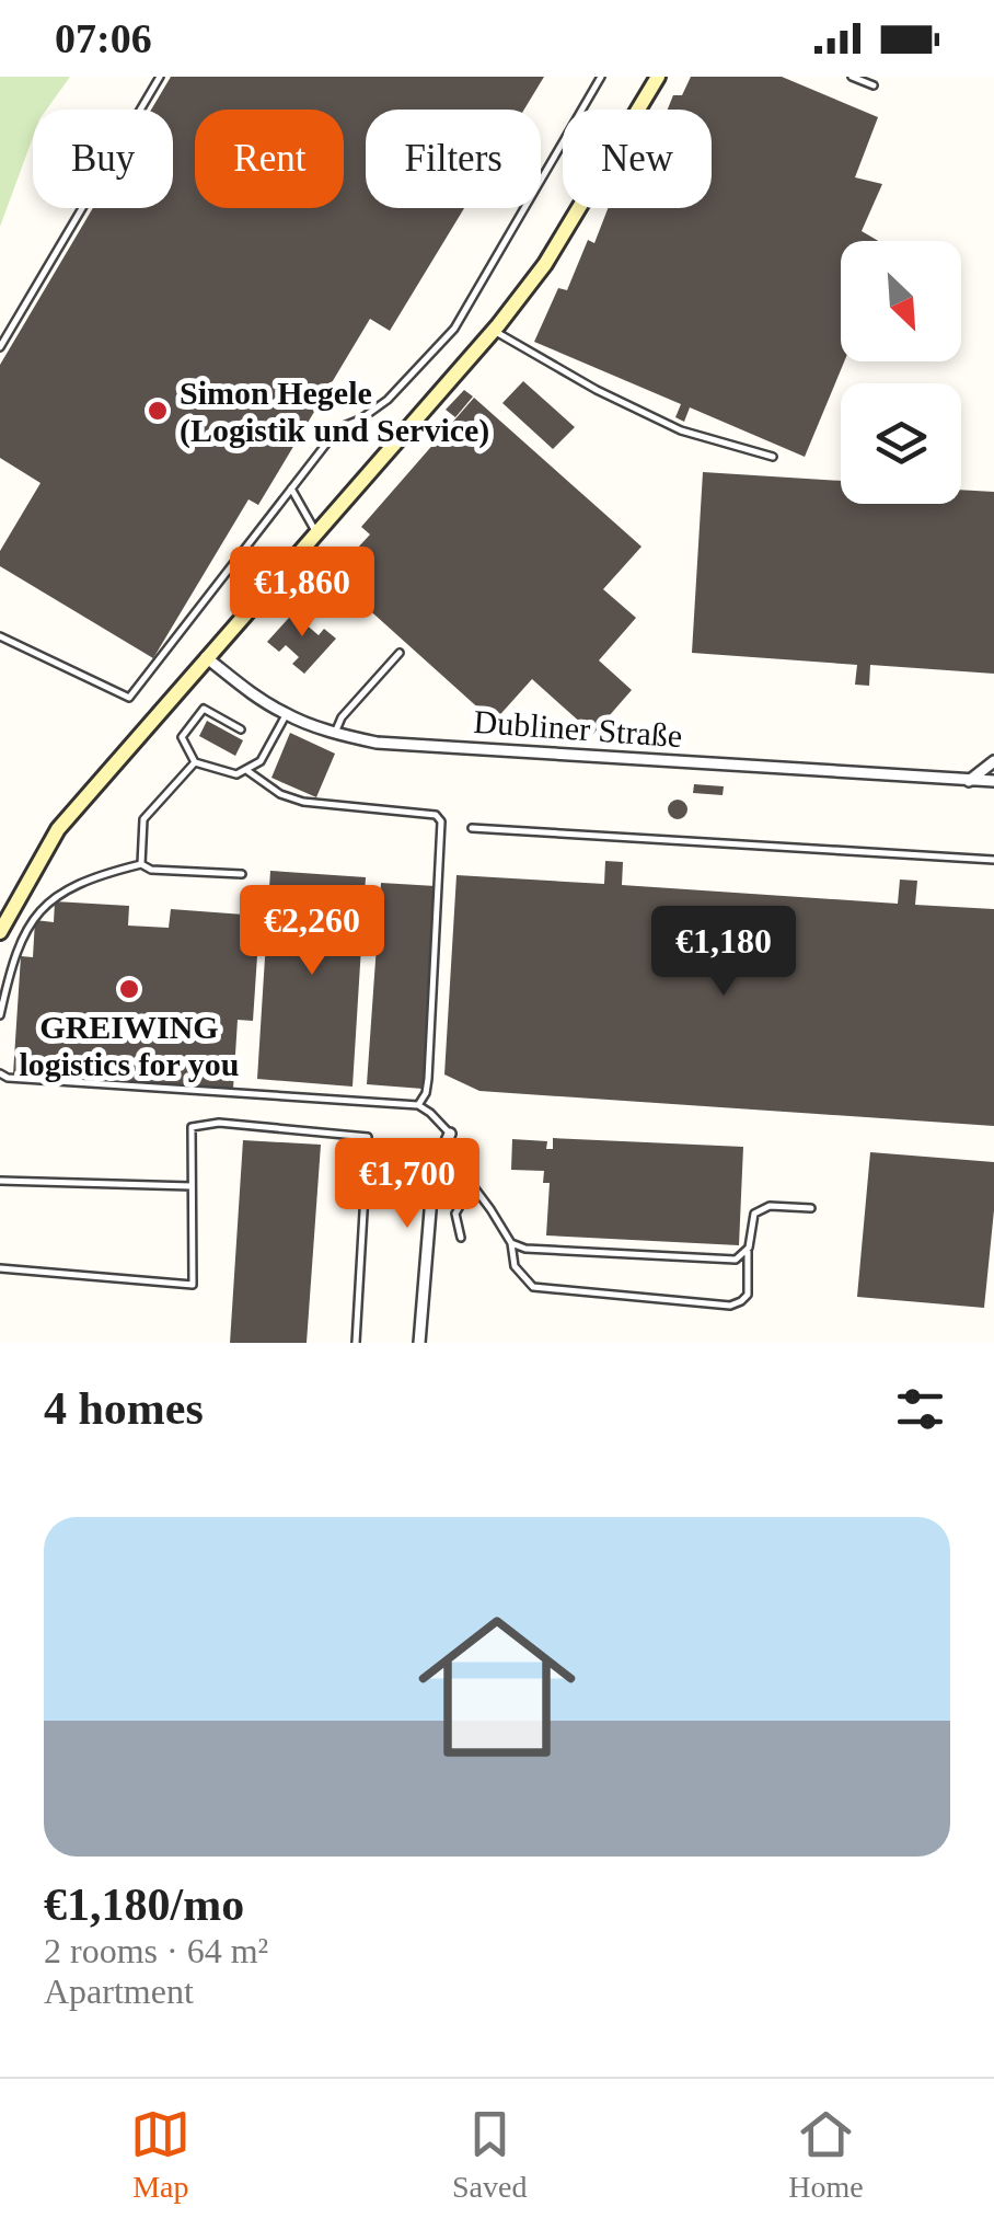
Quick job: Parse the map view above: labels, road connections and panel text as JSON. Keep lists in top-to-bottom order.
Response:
{
  "streets": {
    "street": ["Dubliner Straße"]
  },
  "places": ["Simon Hegele (Logistik und Service)", "GREIWING logistics for you"],
  "north": "bottom right",
  "page": {
    "status": "07:06",
    "chip": [
      "Buy",
      "Rent",
      "Filters",
      "New"
    ],
    "price": [
      "€1,860",
      "€2,260",
      "€1,180",
      "€1,700"
    ],
    "heading": "4 homes",
    "list": [
      {
        "name": "€1,180/mo",
        "note": "2 rooms · 64 m² · Apartment"
      }
    ],
    "tabs": ["Map", "Saved", "Home"]
  }
}
